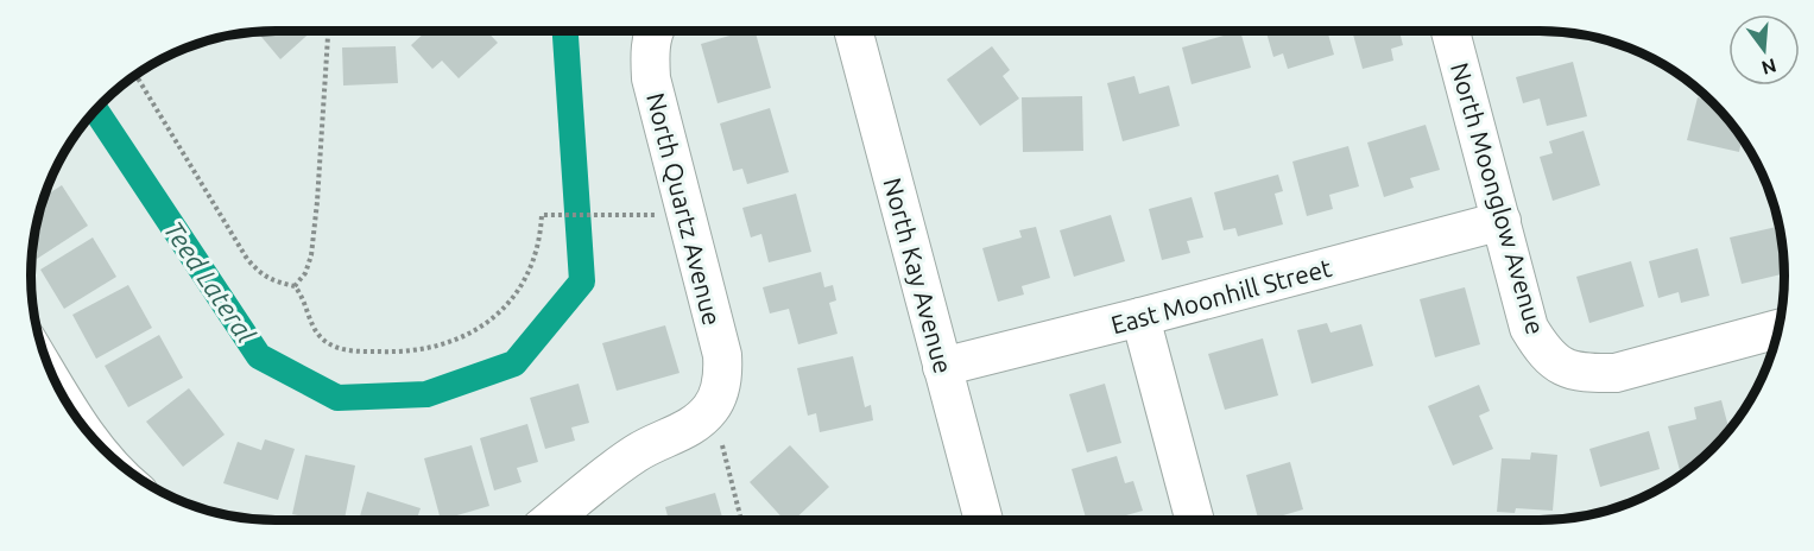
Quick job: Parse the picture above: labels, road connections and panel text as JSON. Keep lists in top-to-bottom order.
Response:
{
  "streets": {
    "street": [
      "North Moonglow Avenue",
      "North Quartz Avenue",
      "North Kay Avenue",
      "East Moonhill Street"
    ]
  },
  "crossings": [
    ["North Moonglow Avenue", "East Moonhill Street"],
    ["North Kay Avenue", "East Moonhill Street"]
  ],
  "water": ["Teed Lateral"],
  "north": "bottom"
}
